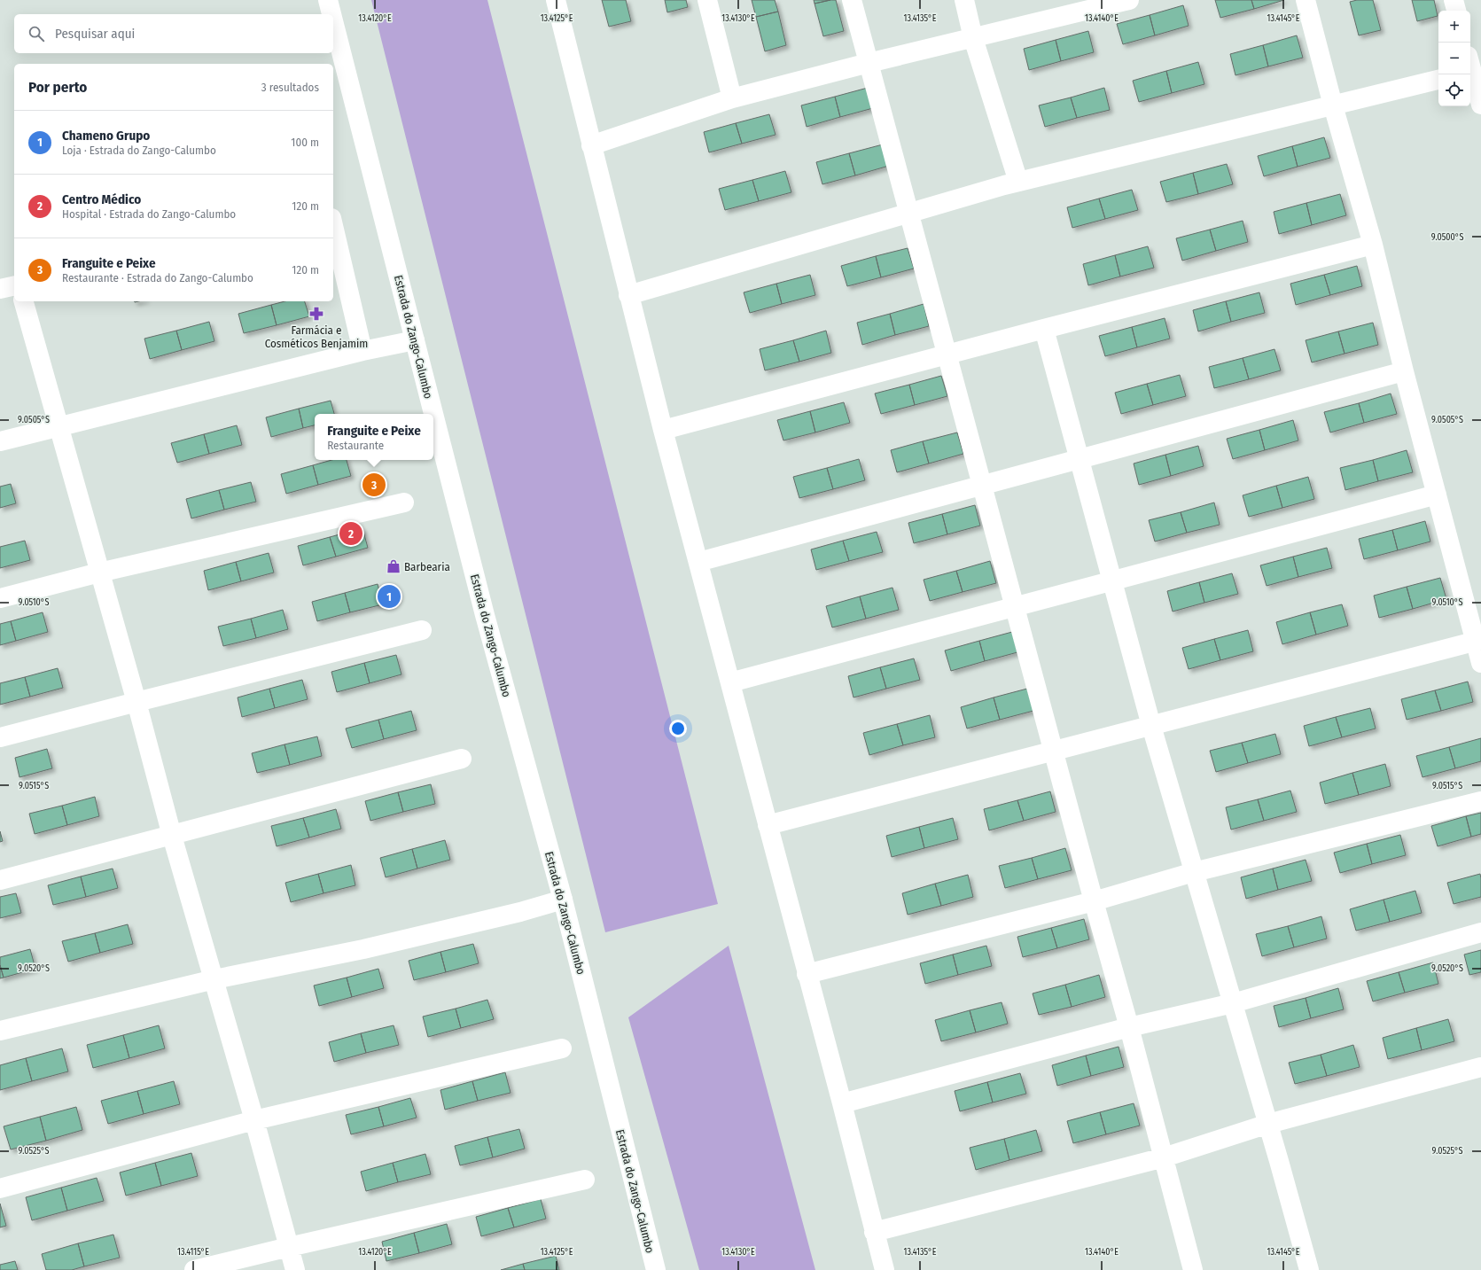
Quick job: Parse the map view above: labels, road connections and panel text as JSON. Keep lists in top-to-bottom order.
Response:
{
  "streets": {
    "street": ["Estrada do Zango-Calumbo"]
  },
  "places": {
    "pharmacy": ["Farmácia e Cosméticos Benjamim"],
    "shop": ["Barbearia"]
  },
  "page": {
    "map_buttons": ["+", "−"],
    "search": "Pesquisar aqui",
    "heading": ["Por perto", "3 resultados"],
    "list": [
      {
        "mark": "1",
        "name": "Chameno Grupo",
        "note": "Loja · Estrada do Zango-Calumbo",
        "value": "100 m"
      },
      {
        "mark": "2",
        "name": "Centro Médico",
        "note": "Hospital · Estrada do Zango-Calumbo",
        "value": "120 m"
      },
      {
        "mark": "3",
        "name": "Franguite e Peixe",
        "note": "Restaurante · Estrada do Zango-Calumbo",
        "value": "120 m"
      }
    ],
    "popup": ["Franguite e Peixe", "Restaurante"],
    "pins": ["3", "2", "1"]
  },
  "coordinates": [
    "13.4120°E",
    "13.4125°E",
    "13.4130°E",
    "13.4135°E",
    "13.4140°E",
    "13.4145°E",
    "9.0500°S",
    "9.0505°S",
    "9.0510°S",
    "9.0515°S",
    "9.0520°S",
    "9.0525°S",
    "13.4115°E"
  ]
}
